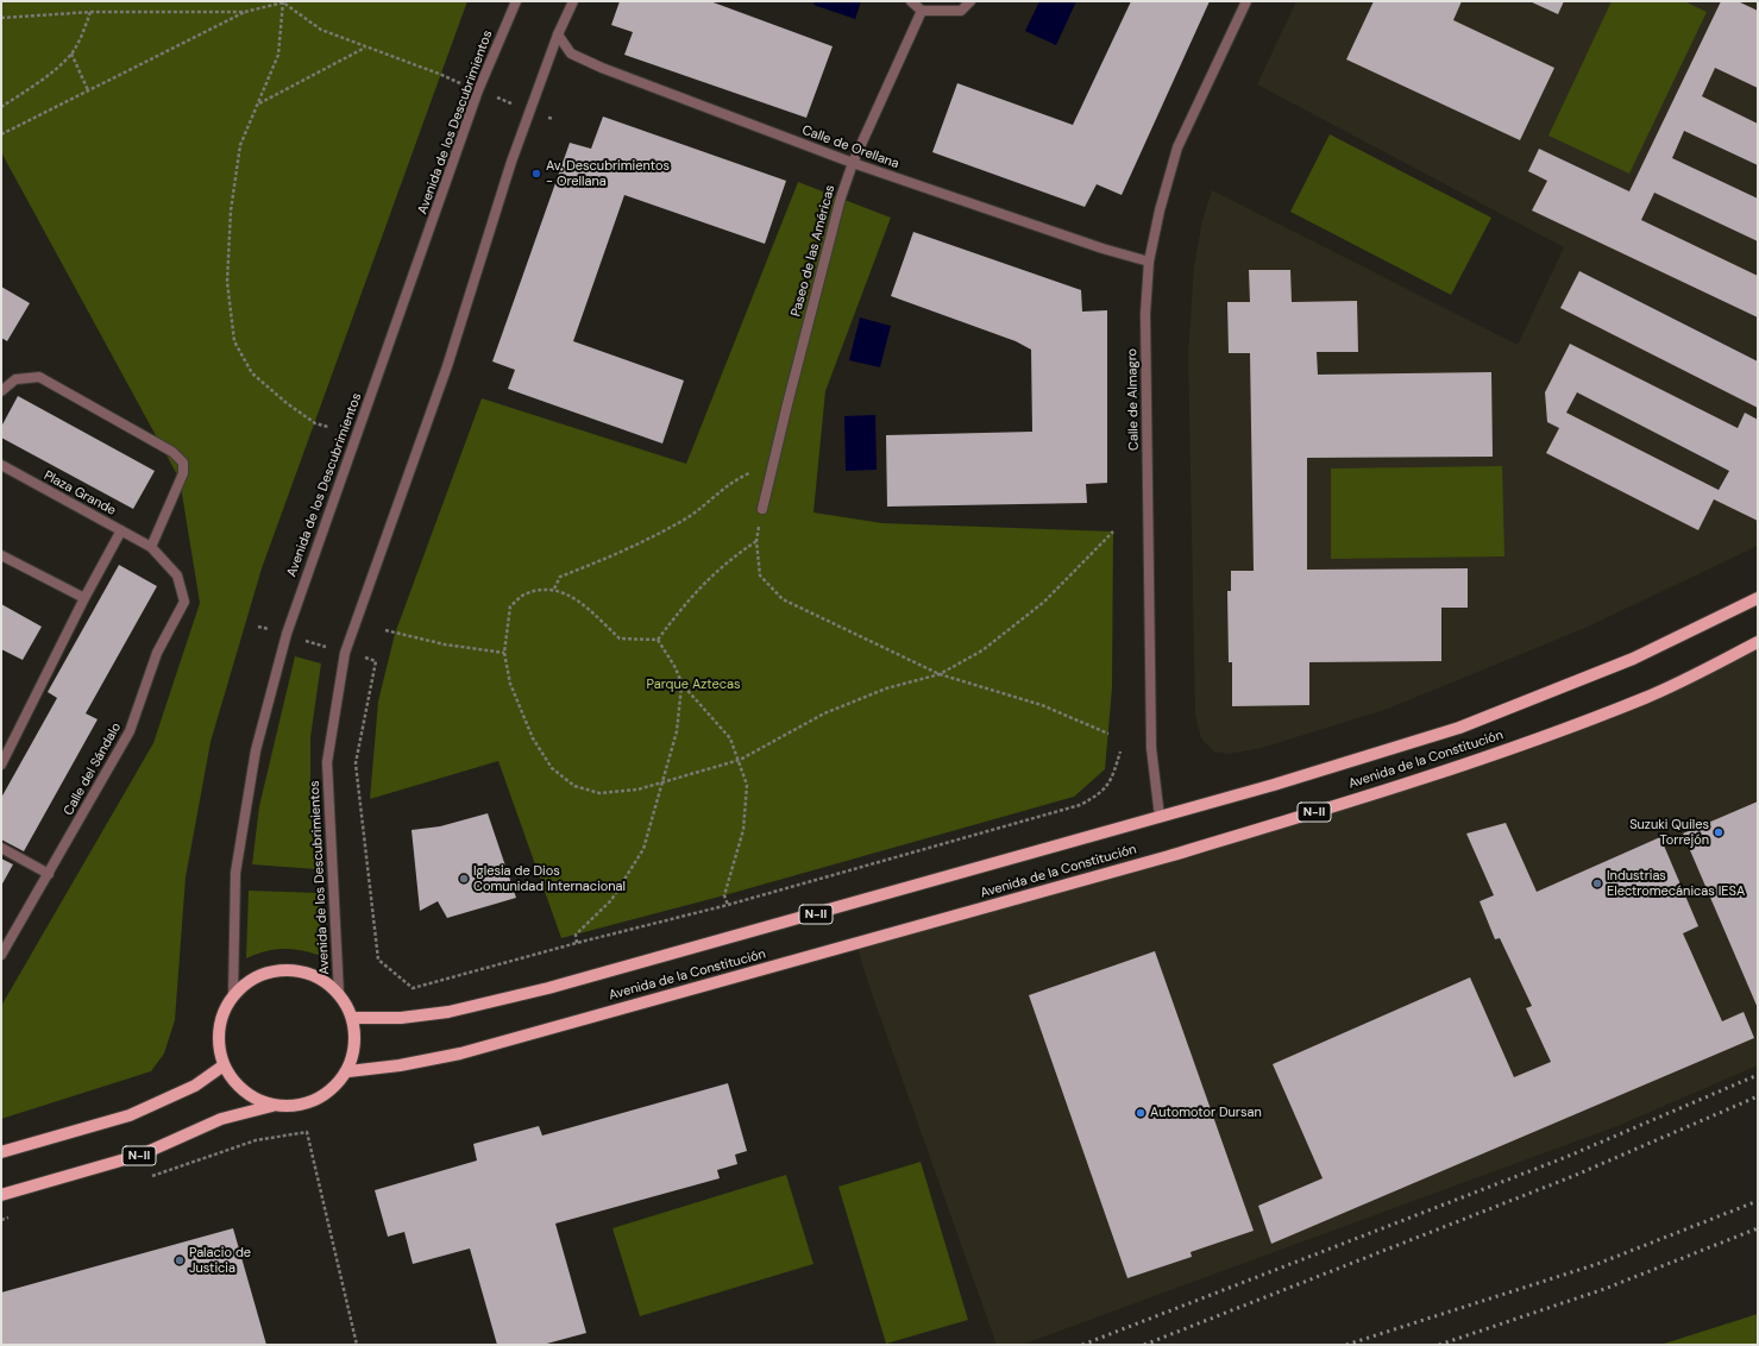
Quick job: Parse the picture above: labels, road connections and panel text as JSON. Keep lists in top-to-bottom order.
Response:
{
  "streets": {
    "main road": ["Avenida de la Constitución", "N-II"],
    "street": [
      "Avenida de los Descubrimientos",
      "Calle de Orellana",
      "Paseo de las Américas",
      "Calle de Almagro",
      "Plaza Grande",
      "Calle del Sándalo"
    ]
  },
  "crossings": [
    ["Avenida de los Descubrimientos", "Calle de Orellana"],
    ["Avenida de los Descubrimientos", "Avenida de la Constitución"],
    ["Avenida de los Descubrimientos", "N-II"],
    ["Calle de Orellana", "Paseo de las Américas"],
    ["Calle de Orellana", "Calle de Almagro"],
    ["Calle de Almagro", "Avenida de la Constitución"],
    ["Plaza Grande", "Calle del Sándalo"],
    ["Avenida de la Constitución", "N-II"]
  ],
  "parks": ["Parque Aztecas"],
  "places": [
    "Av. Descubrimientos - Orellana",
    "Suzuki Quiles Torrejón",
    "Iglesia de Dios Comunidad Internacional",
    "Industrias Electromecánicas IESA",
    "Automotor Dursan",
    "Palacio de Justicia"
  ]
}
